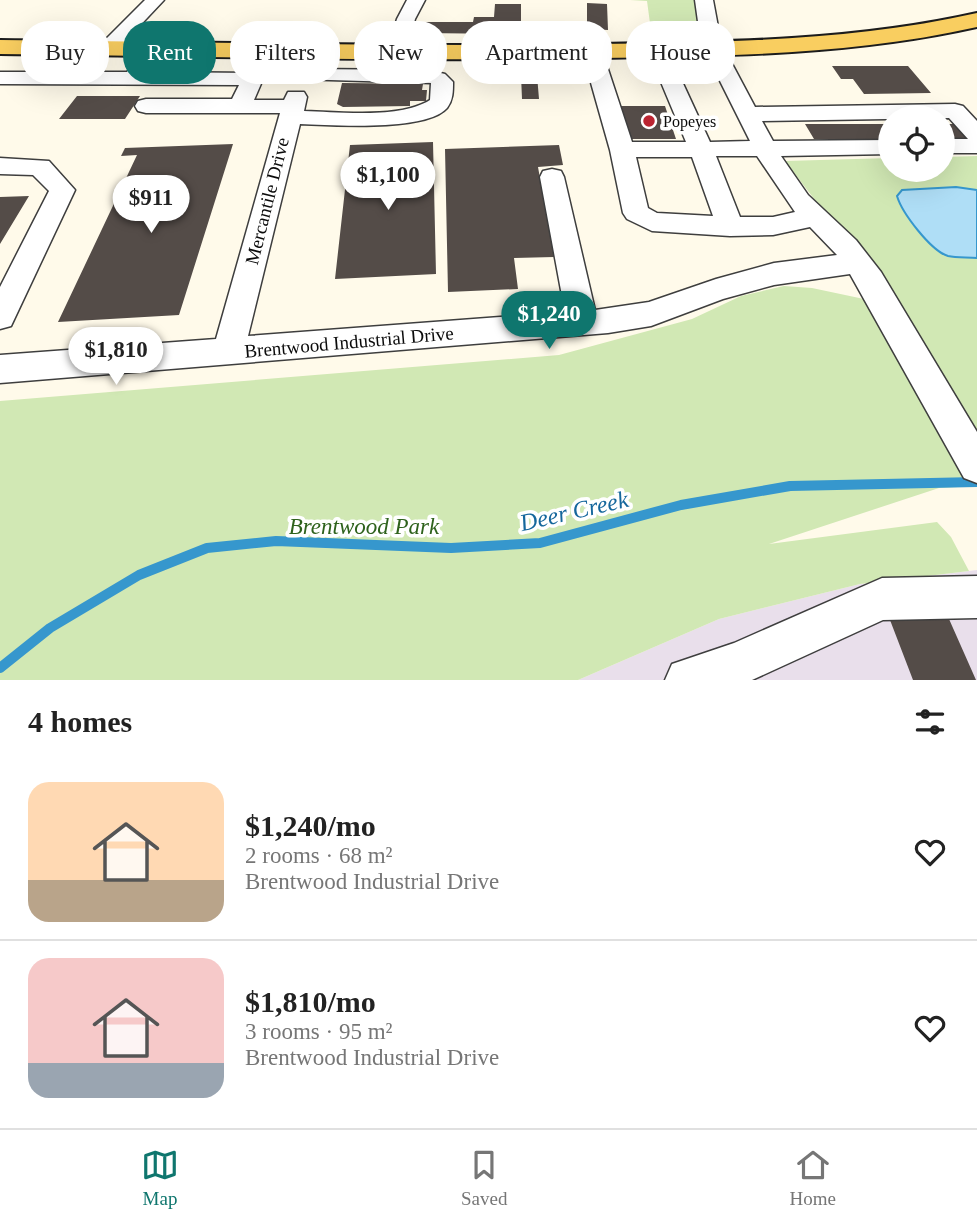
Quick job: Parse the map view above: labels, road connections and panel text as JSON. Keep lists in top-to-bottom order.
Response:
{
  "streets": {
    "street": ["Mercantile Drive", "Brentwood Industrial Drive"]
  },
  "crossings": [
    ["Mercantile Drive", "Brentwood Industrial Drive"]
  ],
  "water": ["Deer Creek"],
  "parks": ["Brentwood Park"],
  "places": ["Popeyes"],
  "page": {
    "chip": [
      "Buy",
      "Rent",
      "Filters",
      "New",
      "Apartment",
      "House"
    ],
    "price": [
      "$1,100",
      "$911",
      "$1,240",
      "$1,810"
    ],
    "heading": "4 homes",
    "list": [
      {
        "name": "$1,240/mo",
        "note": "2 rooms · 68 m² · Brentwood Industrial Drive"
      },
      {
        "name": "$1,810/mo",
        "note": "3 rooms · 95 m² · Brentwood Industrial Drive"
      }
    ],
    "tabs": ["Map", "Saved", "Home"]
  }
}
